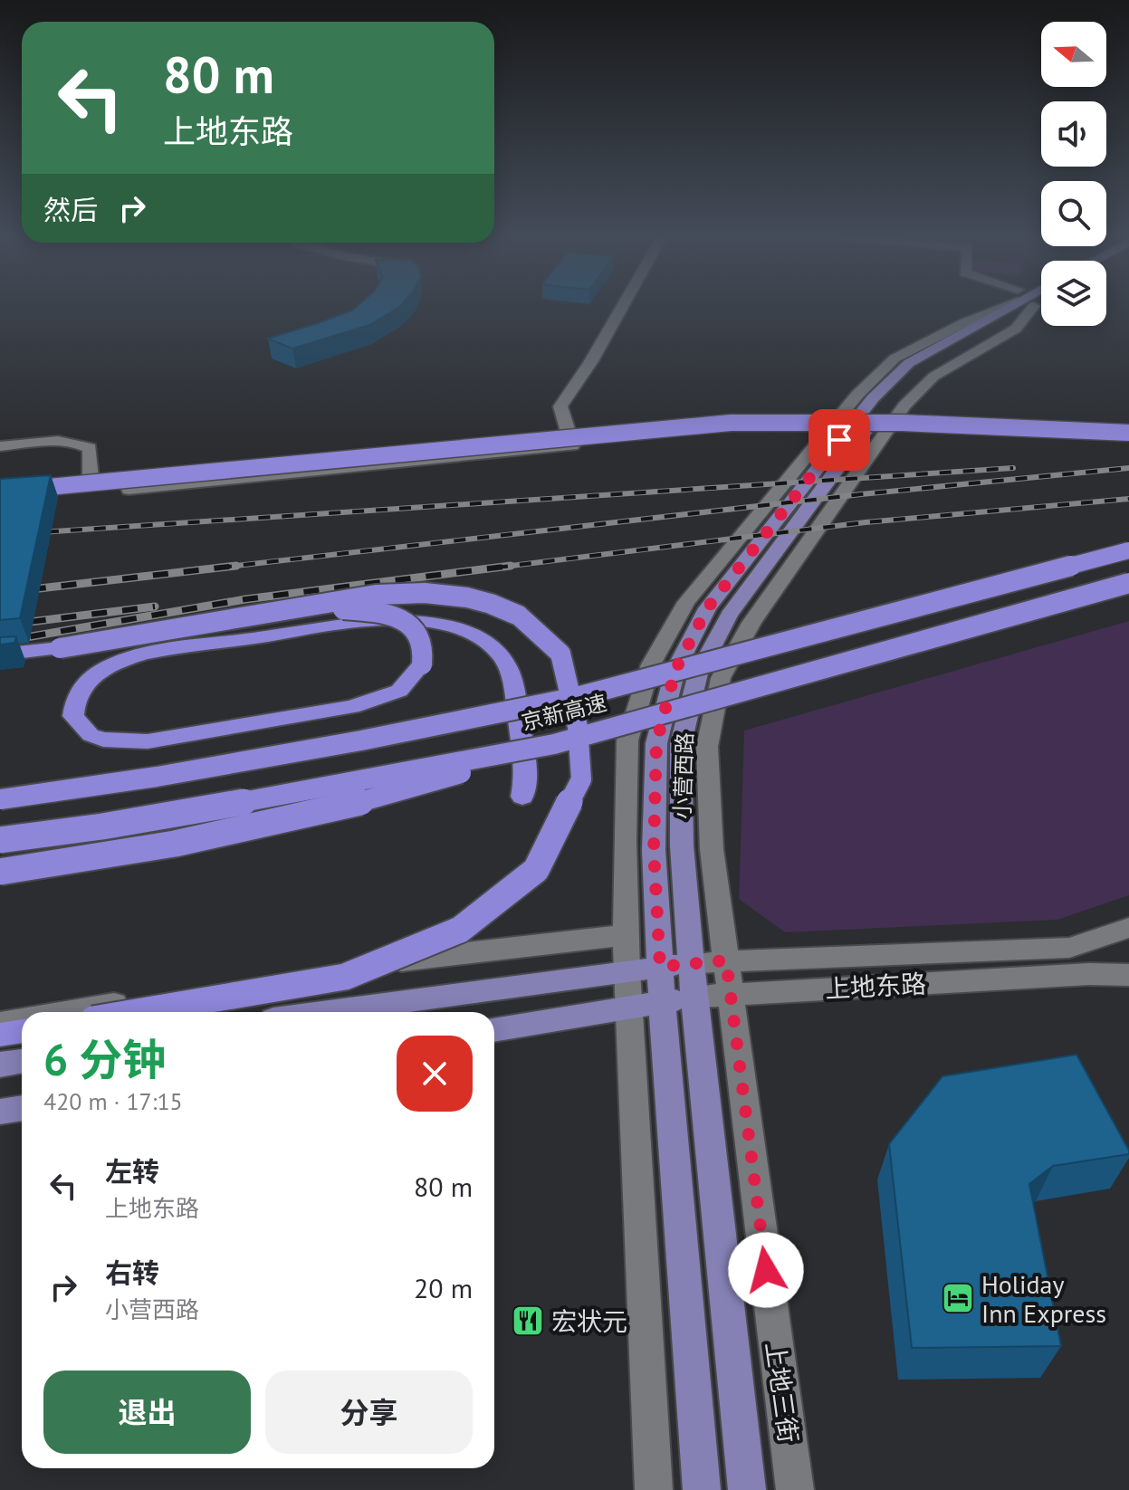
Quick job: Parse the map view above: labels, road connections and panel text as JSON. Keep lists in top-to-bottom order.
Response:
{
  "streets": {
    "highway": ["京新高速"],
    "main road": ["小营西路", "上地东路", "上地三街"]
  },
  "crossings": [
    ["小营西路", "上地东路"],
    ["小营西路", "上地三街"],
    ["上地东路", "上地三街"]
  ],
  "places": {
    "hotel": ["Holiday Inn Express"],
    "restaurant": ["宏状元"]
  },
  "north": "left",
  "page": {
    "turn": ["80 m", "上地东路"],
    "then": "然后",
    "heading": ["6 分钟", "420 m · 17:15"],
    "list": [
      {
        "name": "左转",
        "note": "上地东路",
        "value": "80 m"
      },
      {
        "name": "右转",
        "note": "小营西路",
        "value": "20 m"
      }
    ],
    "buttons": ["退出", "分享"]
  }
}
